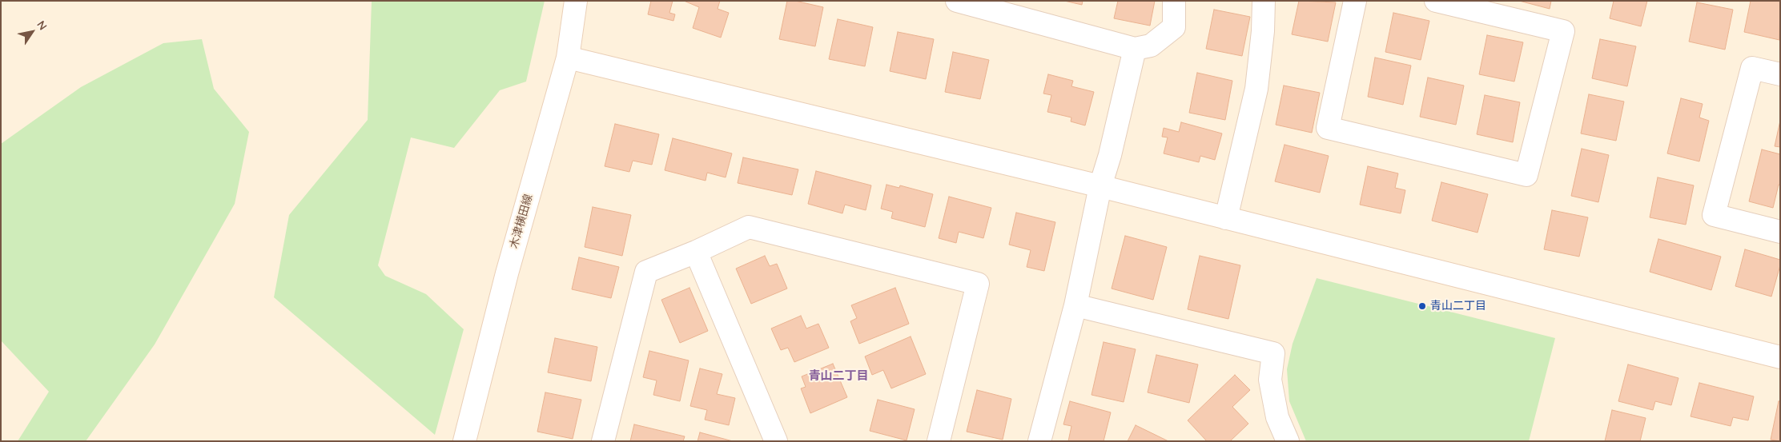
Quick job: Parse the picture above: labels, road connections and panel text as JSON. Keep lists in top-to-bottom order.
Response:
{
  "streets": {
    "street": ["木津横田線"]
  },
  "districts": ["青山二丁目"],
  "places": ["青山二丁目"],
  "north": "top right"
}
